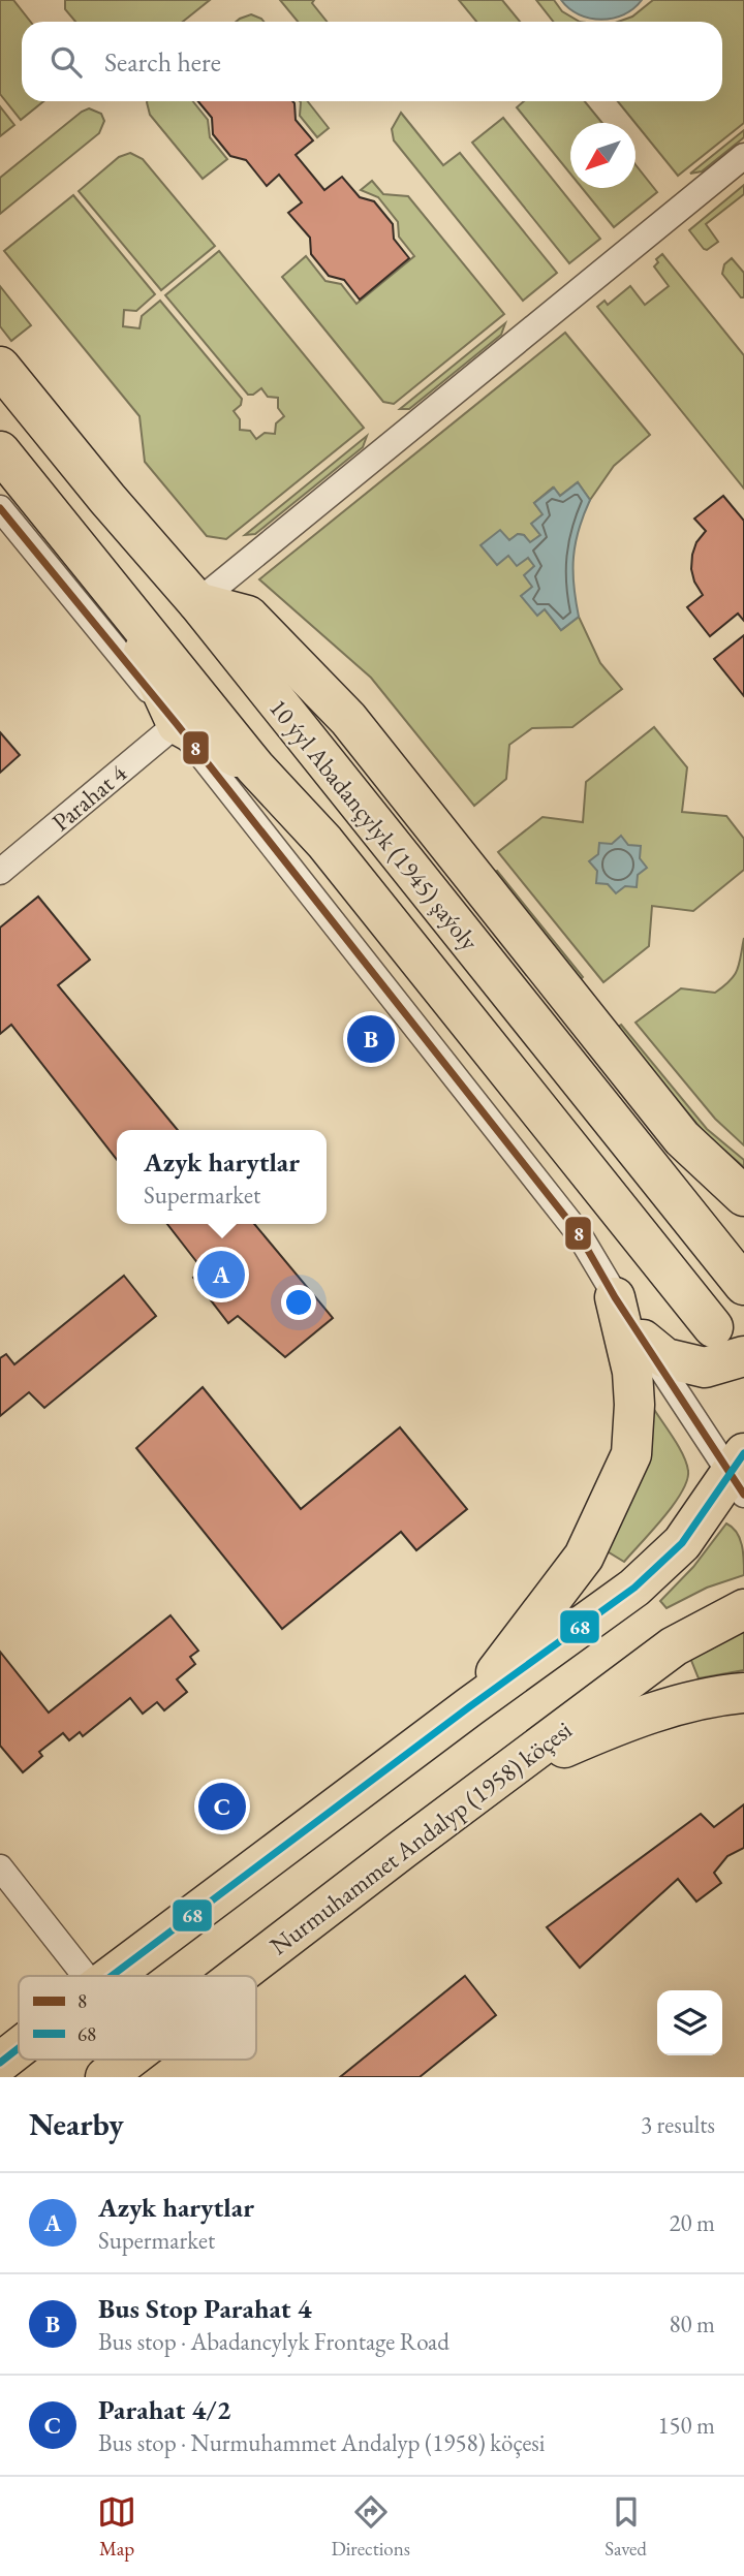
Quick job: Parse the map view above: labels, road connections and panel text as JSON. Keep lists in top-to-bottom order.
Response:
{
  "streets": {
    "main road": ["10 ýyl Abadançylyk (1945) şaýoly", "Nurmuhammet Andalyp (1958) köçesi"],
    "street": ["Parahat 4"]
  },
  "lines": ["transit line 8", "transit line 68"],
  "legend": ["8", "68"],
  "north": "bottom left",
  "page": {
    "search": "Search here",
    "pins": ["B", "A", "C"],
    "popup": ["Azyk harytlar", "Supermarket"],
    "heading": ["Nearby", "3 results"],
    "list": [
      {
        "mark": "A",
        "name": "Azyk harytlar",
        "note": "Supermarket",
        "value": "20 m"
      },
      {
        "mark": "B",
        "name": "Bus Stop Parahat 4",
        "note": "Bus stop · Abadancylyk Frontage Road",
        "value": "80 m"
      },
      {
        "mark": "C",
        "name": "Parahat 4/2",
        "note": "Bus stop · Nurmuhammet Andalyp (1958) köçesi",
        "value": "150 m"
      }
    ],
    "nav": ["Map", "Directions", "Saved"]
  }
}
